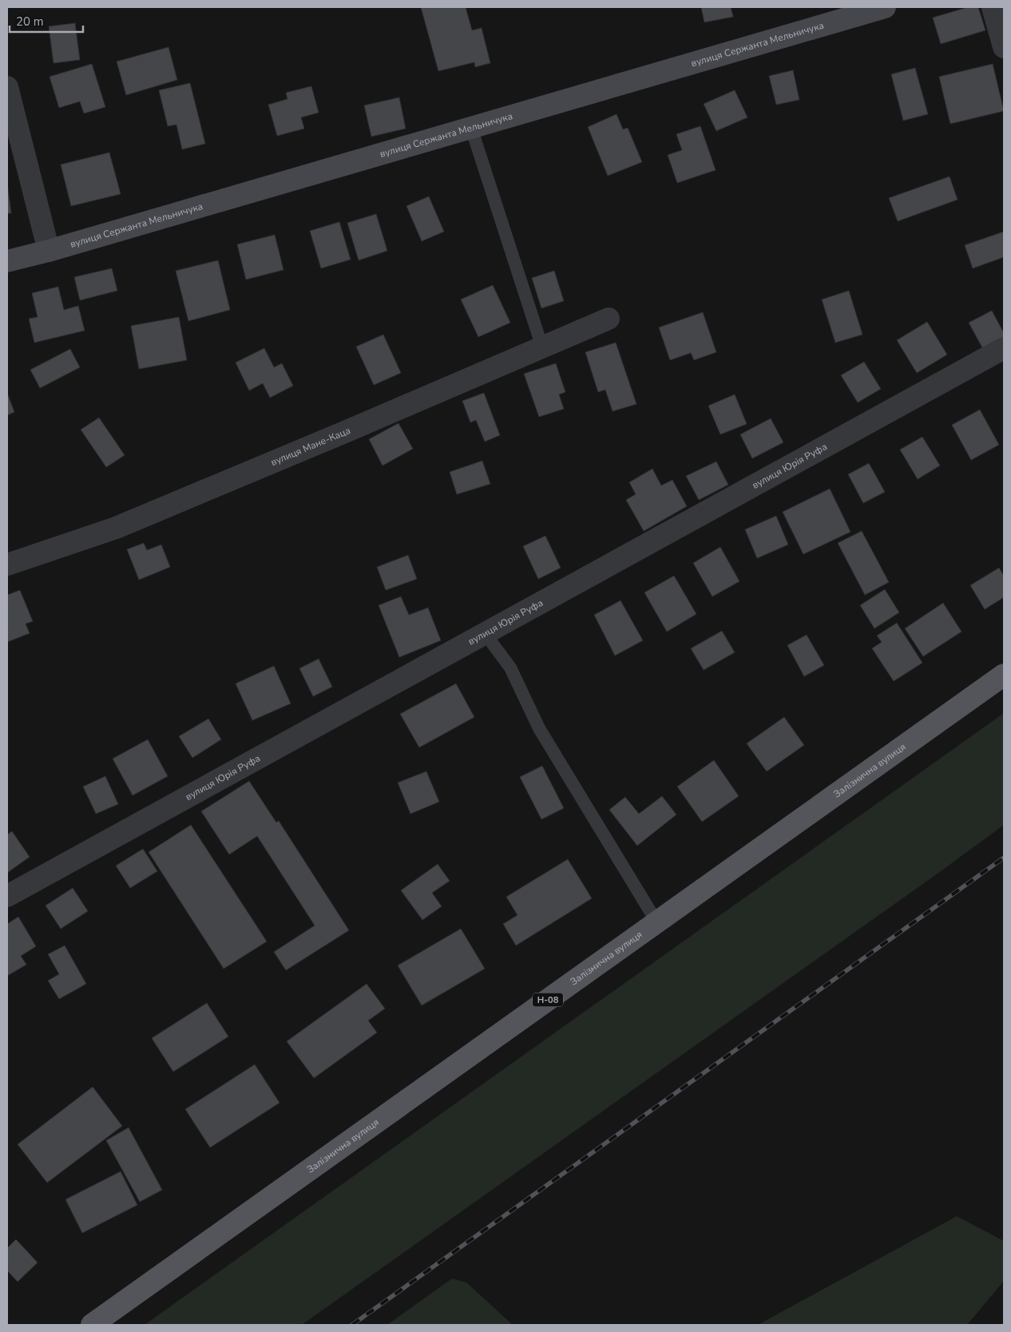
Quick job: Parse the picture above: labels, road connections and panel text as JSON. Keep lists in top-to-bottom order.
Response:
{
  "streets": {
    "main road": ["Залізнична вулиця", "Н-08"],
    "street": ["вулиця Сержанта Мельничука", "вулиця Мане-Каца", "вулиця Юрія Руфа"]
  },
  "scale_bar": "20 m"
}
